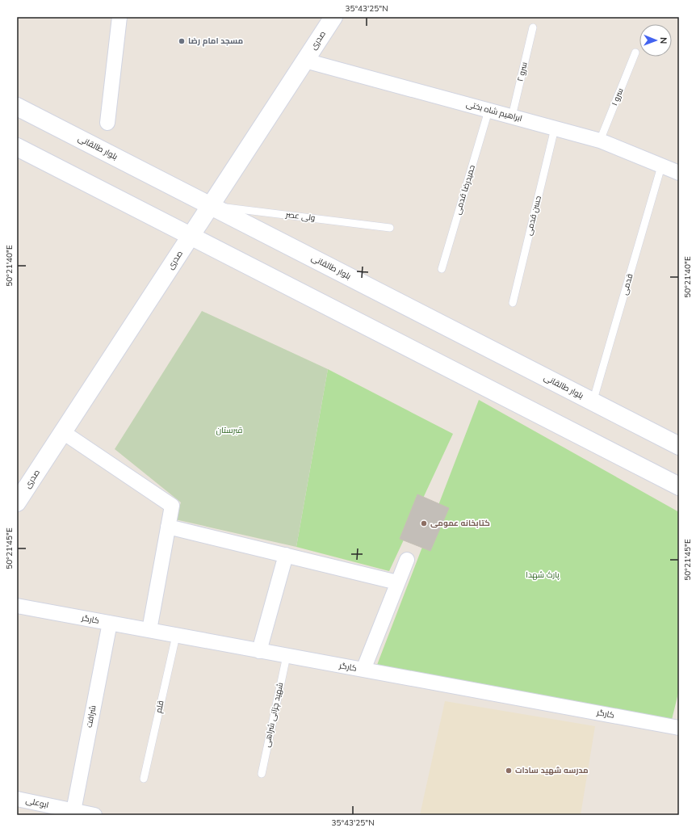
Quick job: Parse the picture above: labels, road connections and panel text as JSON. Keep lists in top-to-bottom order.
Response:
{
  "streets": {
    "street": [
      "صدری",
      "ابراهیم شاه بختی",
      "بلوار طالقانی",
      "کارگر",
      "شرافت",
      "ابوعلی"
    ],
    "lane": [
      "سرو ۲",
      "سرو ۱",
      "حمیدرضا قدمی",
      "حسن قدمی",
      "ولی عصر",
      "قدمی",
      "قلم",
      "شهید چزانی شراهی"
    ]
  },
  "crossings": [
    ["صدری", "ابراهیم شاه بختی"],
    ["صدری", "بلوار طالقانی"],
    ["صدری", "ولی عصر"],
    ["سرو ۲", "ابراهیم شاه بختی"],
    ["سرو ۱", "ابراهیم شاه بختی"],
    ["ابراهیم شاه بختی", "حمیدرضا قدمی"],
    ["ابراهیم شاه بختی", "حسن قدمی"],
    ["ابراهیم شاه بختی", "قدمی"],
    ["بلوار طالقانی", "ولی عصر"],
    ["بلوار طالقانی", "قدمی"],
    ["کارگر", "قلم"],
    ["کارگر", "شهید چزانی شراهی"],
    ["کارگر", "شرافت"],
    ["شرافت", "ابوعلی"]
  ],
  "parks": ["قبرستان", "پارک شهدا"],
  "places": ["مسجد امام رضا", "کتابخانه عمومی", "مدرسه شهید سادات"],
  "north": "right",
  "coordinates": ["35°43'25\"N", "50°21'40\"E", "50°21'45\"E"]
}
